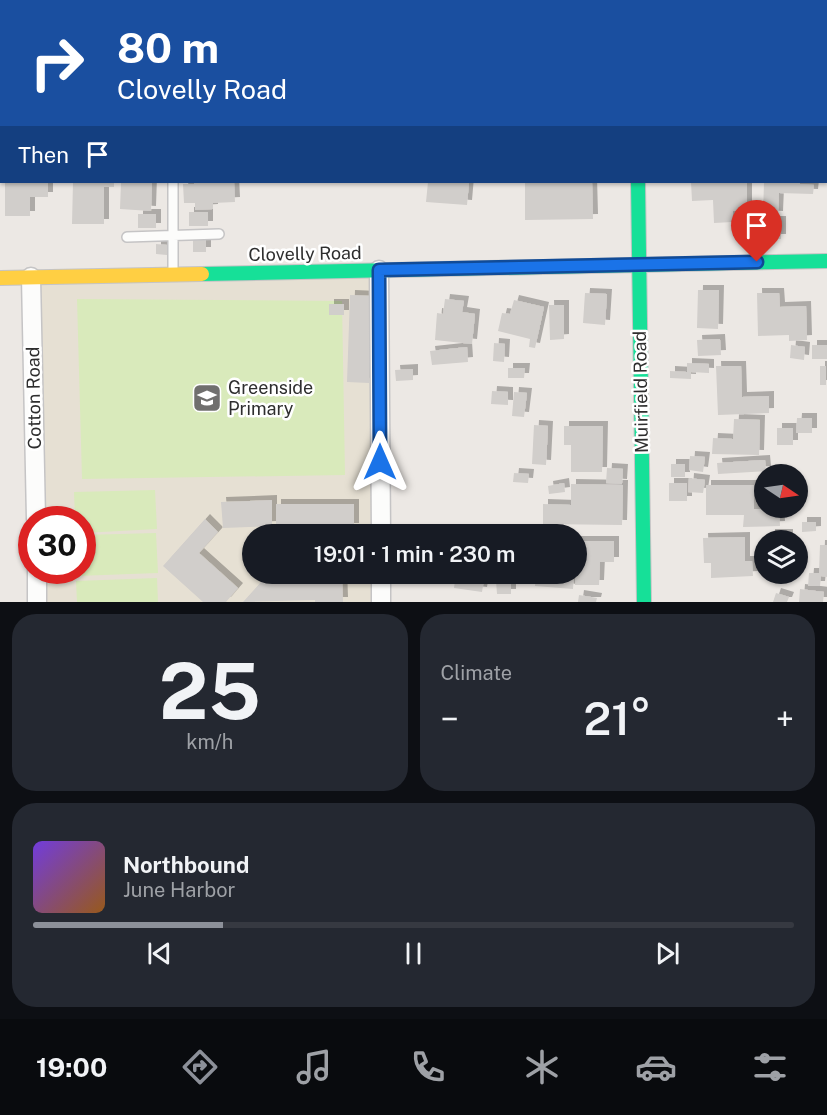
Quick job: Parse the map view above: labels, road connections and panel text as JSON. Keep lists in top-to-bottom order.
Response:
{
  "streets": {
    "street": ["Clovelly Road", "Muirfield Road", "Cotton Road"]
  },
  "crossings": [
    ["Clovelly Road", "Muirfield Road"],
    ["Clovelly Road", "Cotton Road"]
  ],
  "places": {
    "school or university": ["Greenside Primary"]
  },
  "north": "right",
  "page": {
    "turn": ["80 m", "Clovelly Road"],
    "then": "Then",
    "limit": "30",
    "trip": "19:01 · 1 min · 230 m",
    "tile": [
      ["25", "km/h"],
      "Climate"
    ],
    "heat": ["−", "21°", "+"],
    "song": ["Northbound", "June Harbor"],
    "tabs": "19:00"
  }
}
